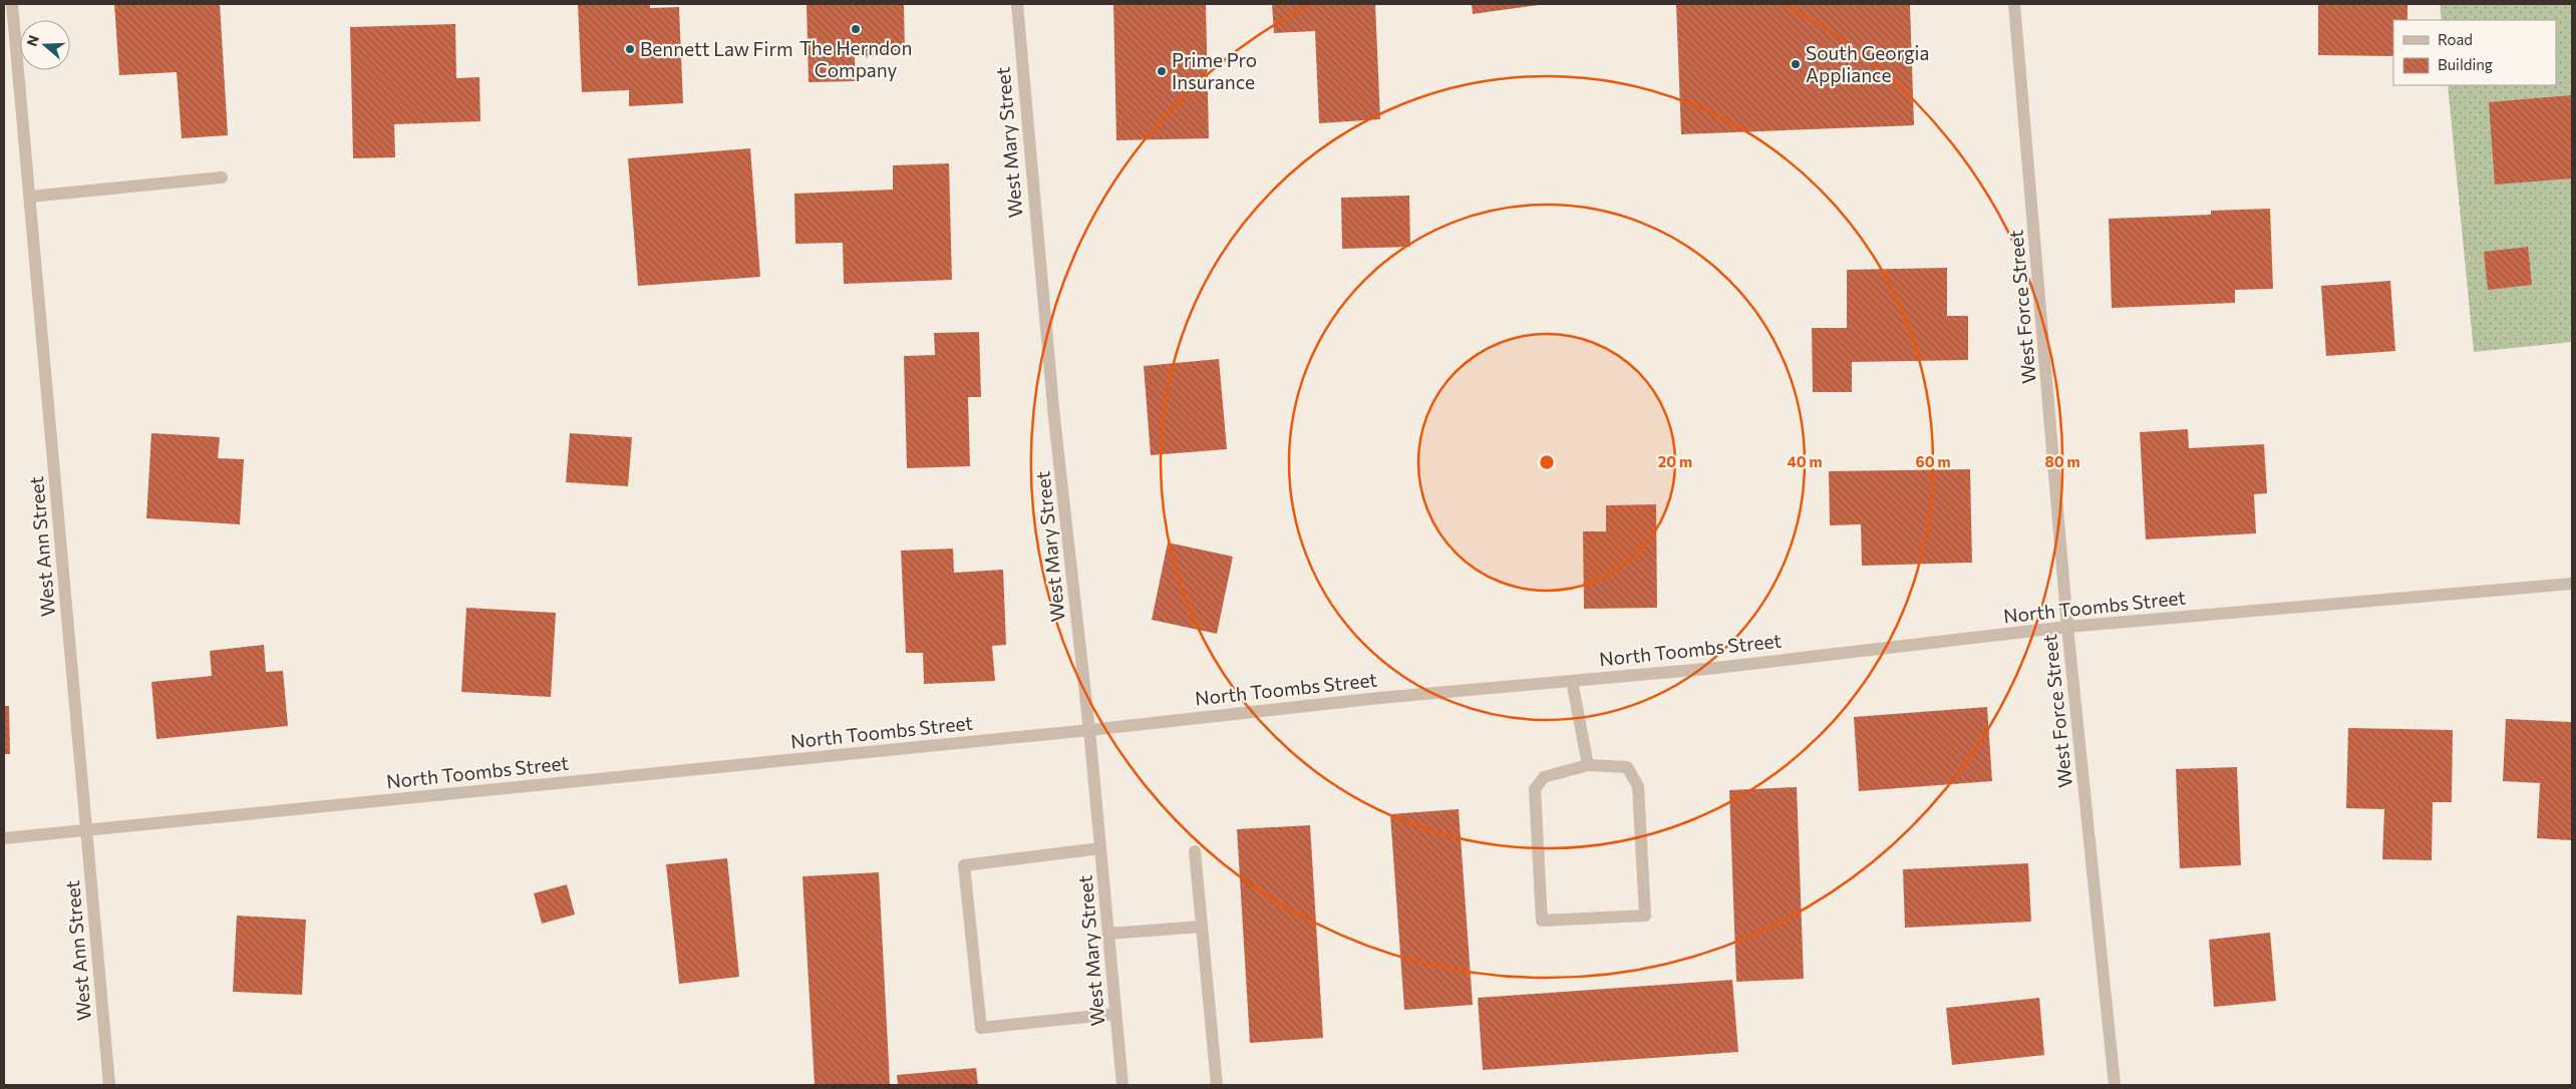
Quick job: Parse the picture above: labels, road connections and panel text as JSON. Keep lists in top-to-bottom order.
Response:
{
  "streets": {
    "street": [
      "West Mary Street",
      "West Force Street",
      "West Ann Street",
      "North Toombs Street"
    ]
  },
  "crossings": [
    ["West Mary Street", "North Toombs Street"],
    ["West Force Street", "North Toombs Street"],
    ["West Ann Street", "North Toombs Street"]
  ],
  "places": [
    "The Herndon Company",
    "Bennett Law Firm",
    "South Georgia Appliance",
    "Prime Pro Insurance"
  ],
  "legend": ["Road", "Building"],
  "north": "left",
  "rings": [
    "20 m",
    "40 m",
    "60 m",
    "80 m"
  ]
}
